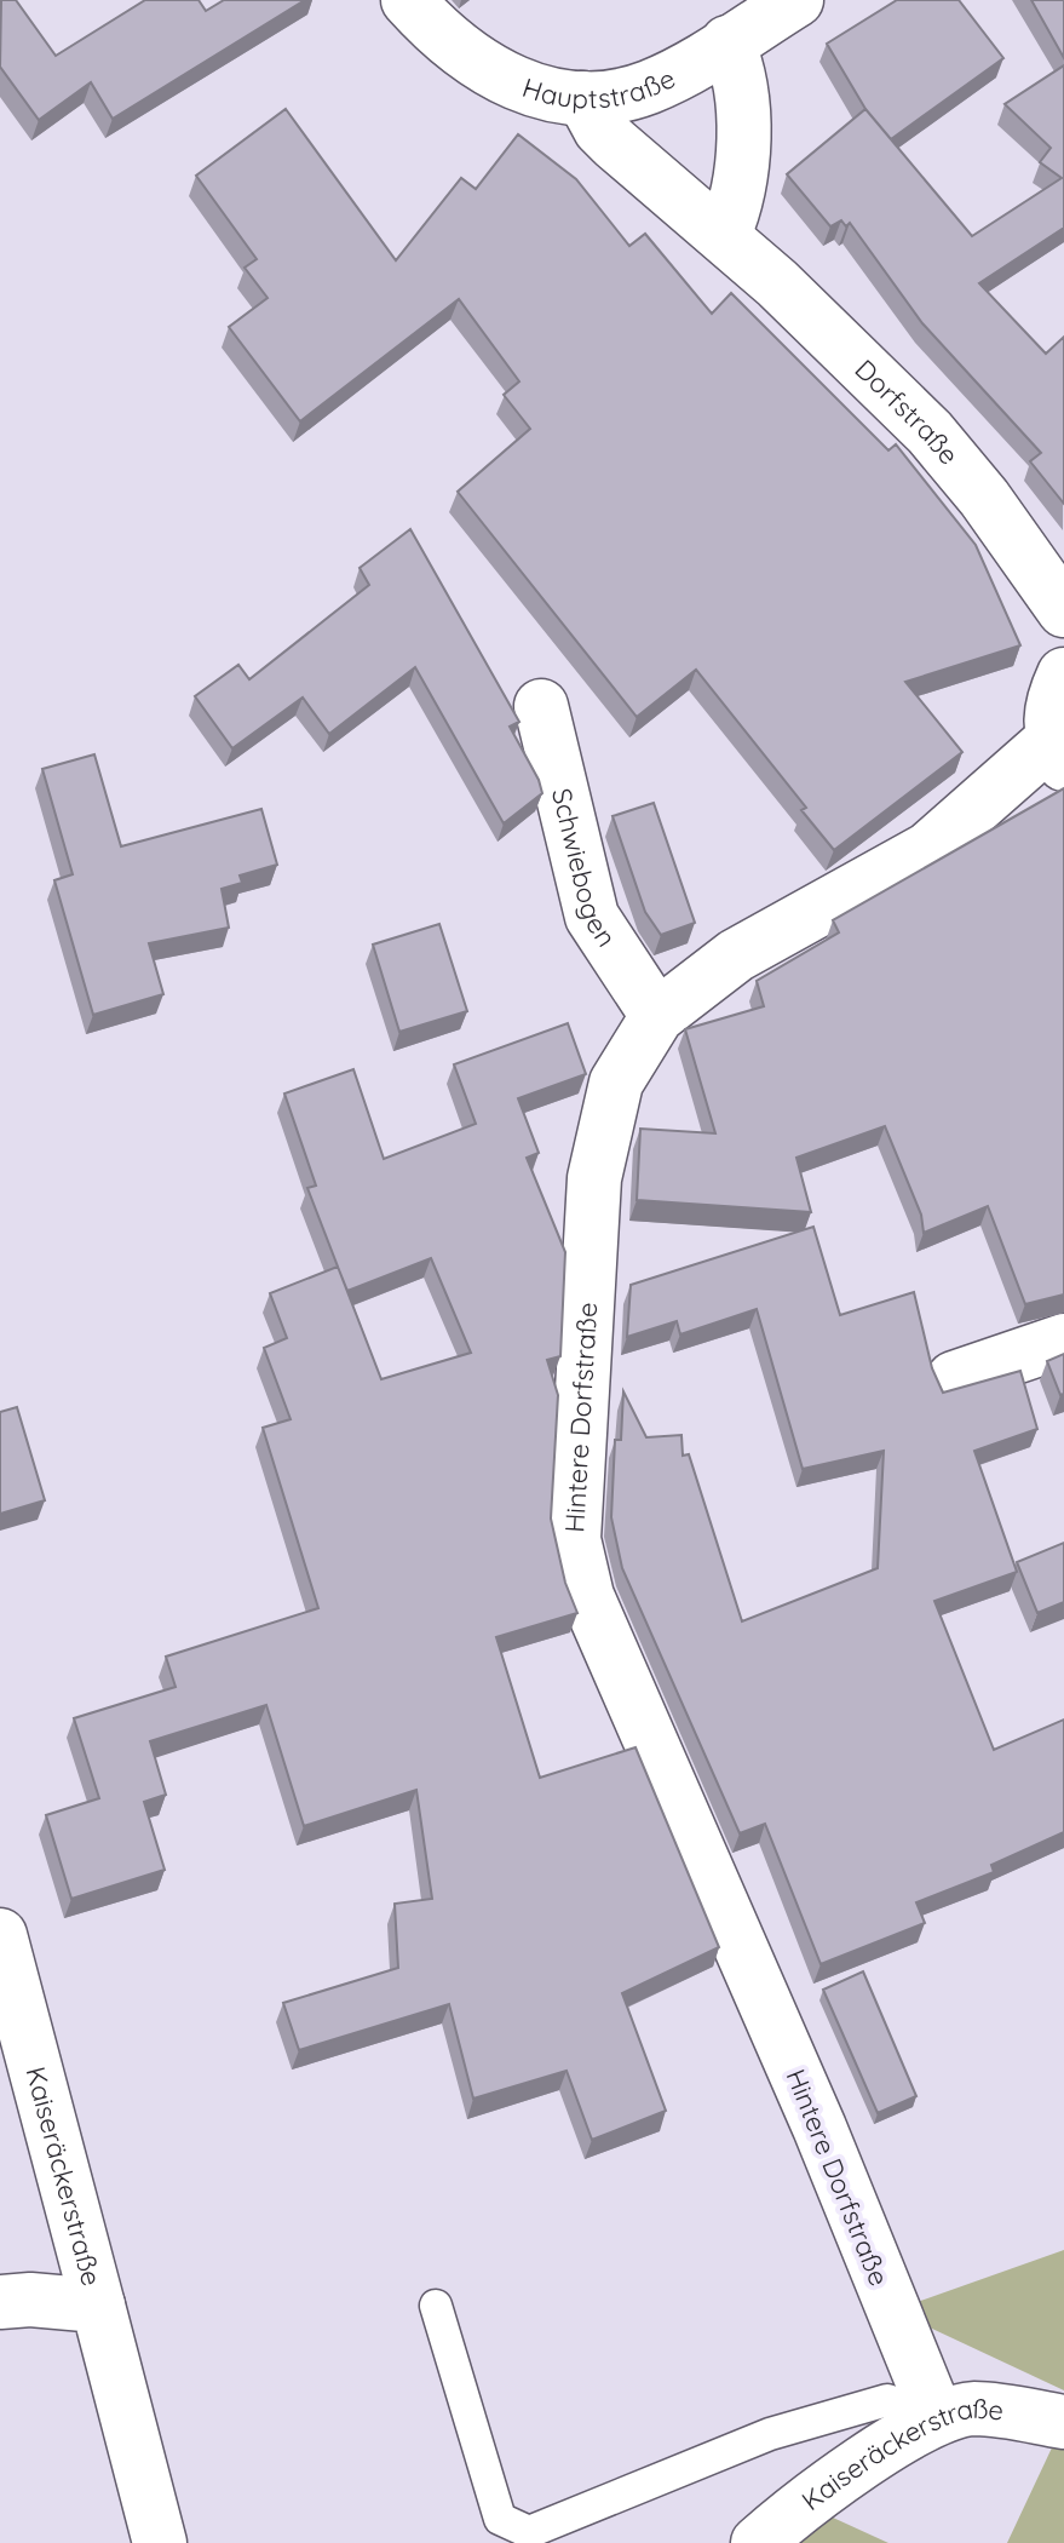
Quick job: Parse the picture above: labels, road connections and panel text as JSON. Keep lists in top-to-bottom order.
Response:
{
  "streets": {
    "street": [
      "Hauptstraße",
      "Dorfstraße",
      "Schwiebogen",
      "Hintere Dorfstraße",
      "Kaiseräckerstraße"
    ]
  },
  "crossings": [
    ["Hauptstraße", "Dorfstraße"],
    ["Schwiebogen", "Hintere Dorfstraße"],
    ["Hintere Dorfstraße", "Kaiseräckerstraße"]
  ]
}
